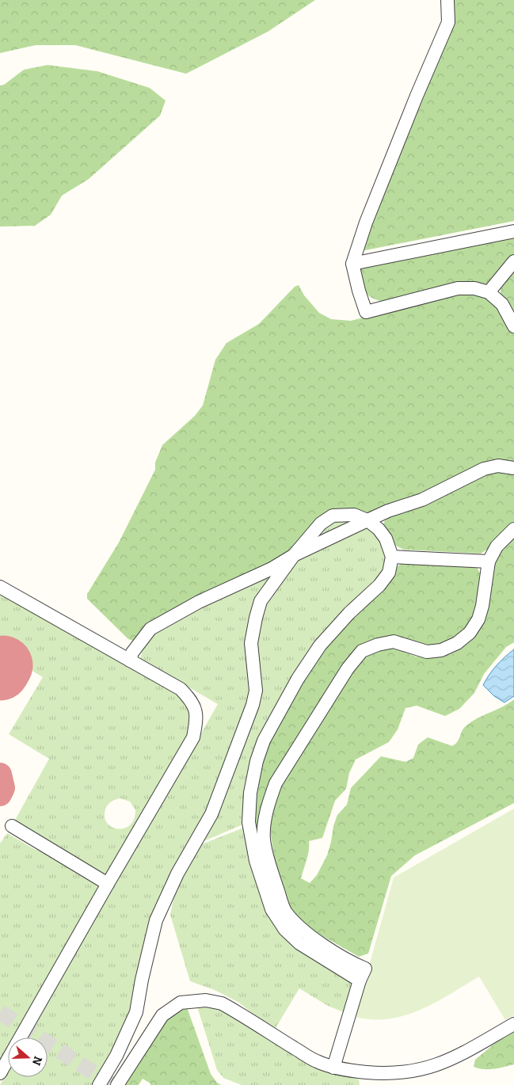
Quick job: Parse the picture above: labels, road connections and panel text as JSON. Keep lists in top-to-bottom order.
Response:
{
  "north": "right"
}
